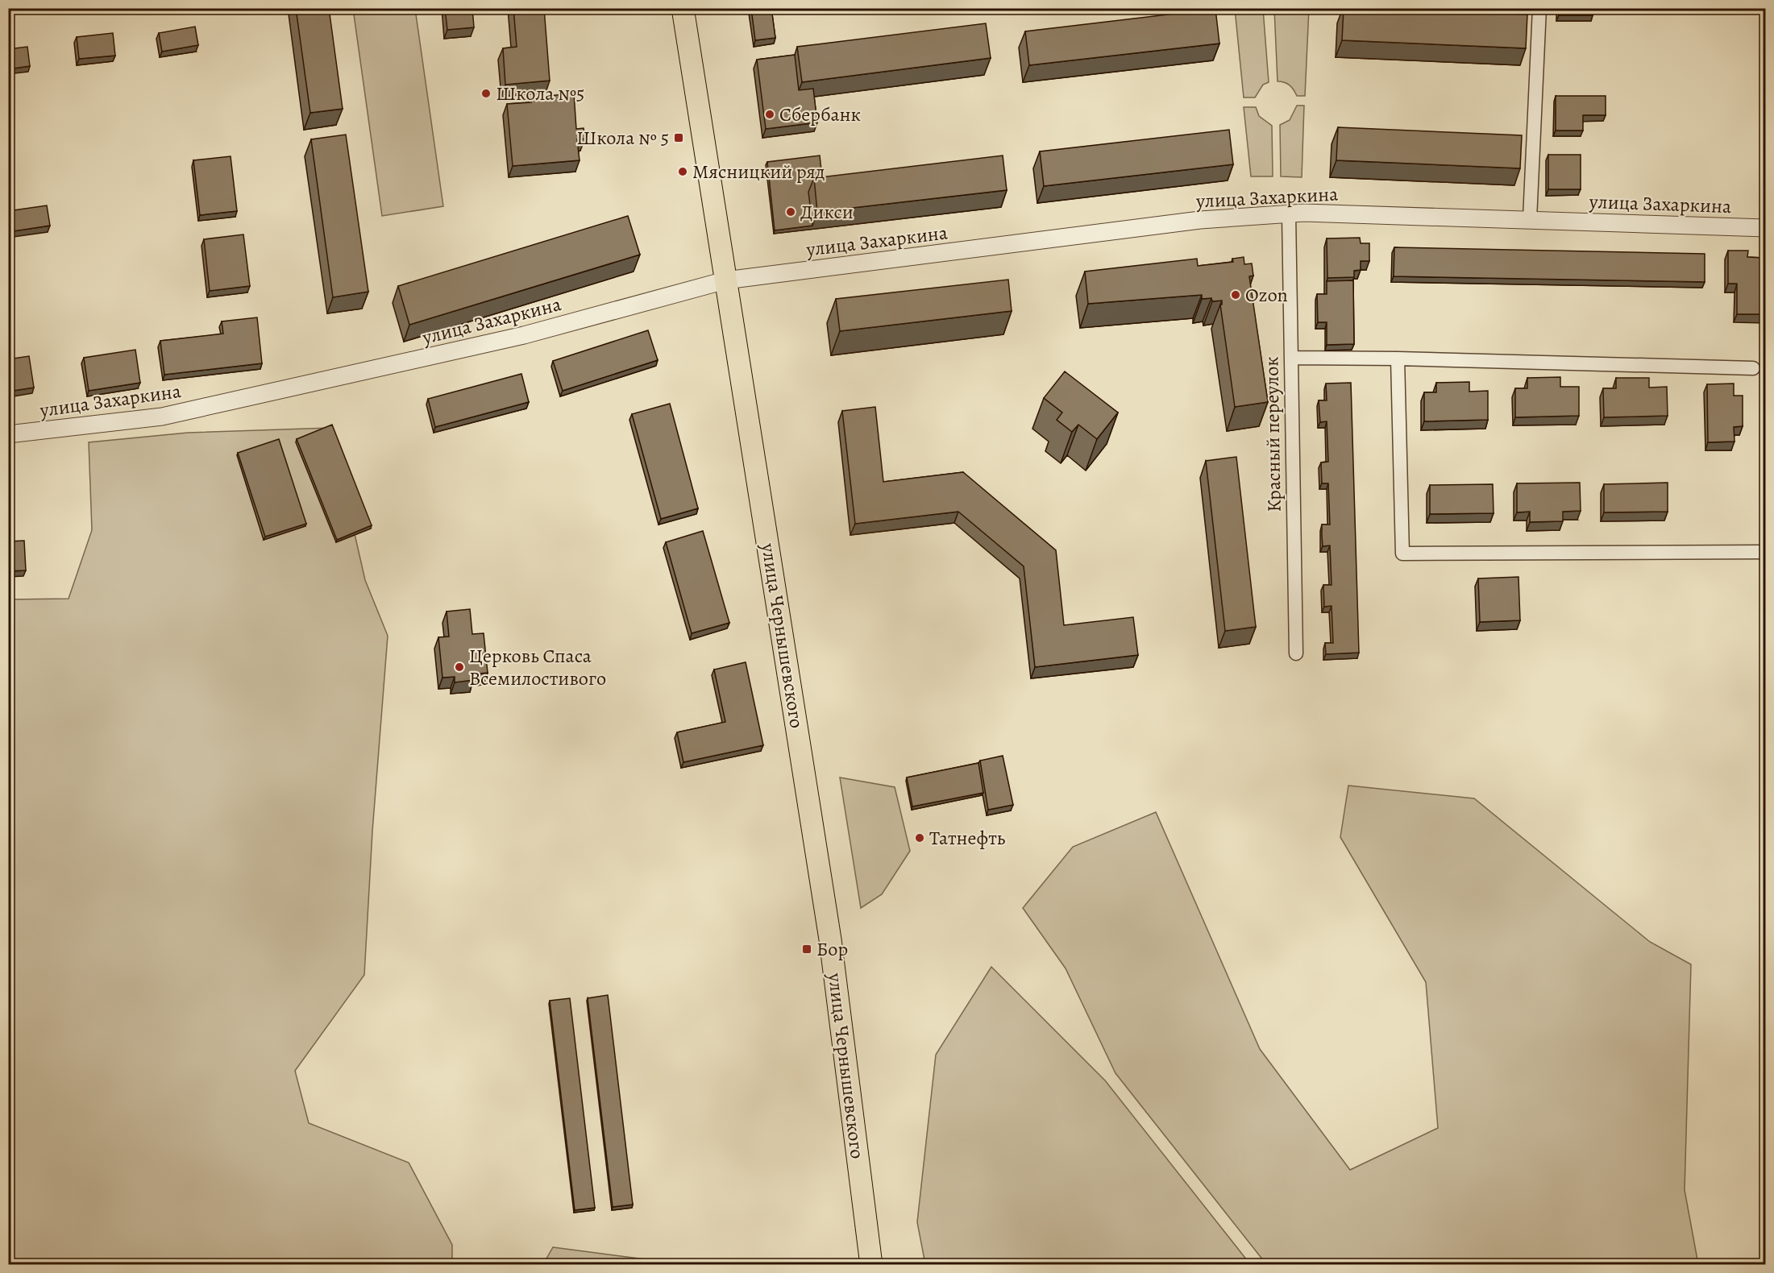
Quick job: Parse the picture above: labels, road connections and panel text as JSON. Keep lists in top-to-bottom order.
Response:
{
  "streets": {
    "main road": ["улица Чернышевского"],
    "street": ["улица Захаркина", "Красный переулок"]
  },
  "crossings": [
    ["улица Захаркина", "Красный переулок"],
    ["улица Захаркина", "улица Чернышевского"]
  ],
  "places": {
    "other": [
      "Школа №5",
      "Сбербанк",
      "Мясницкий ряд",
      "Дикси",
      "Ozon",
      "Церковь Спаса Всемилостивого",
      "Татнефть"
    ],
    "transit": ["Школа № 5", "Бор"]
  }
}
